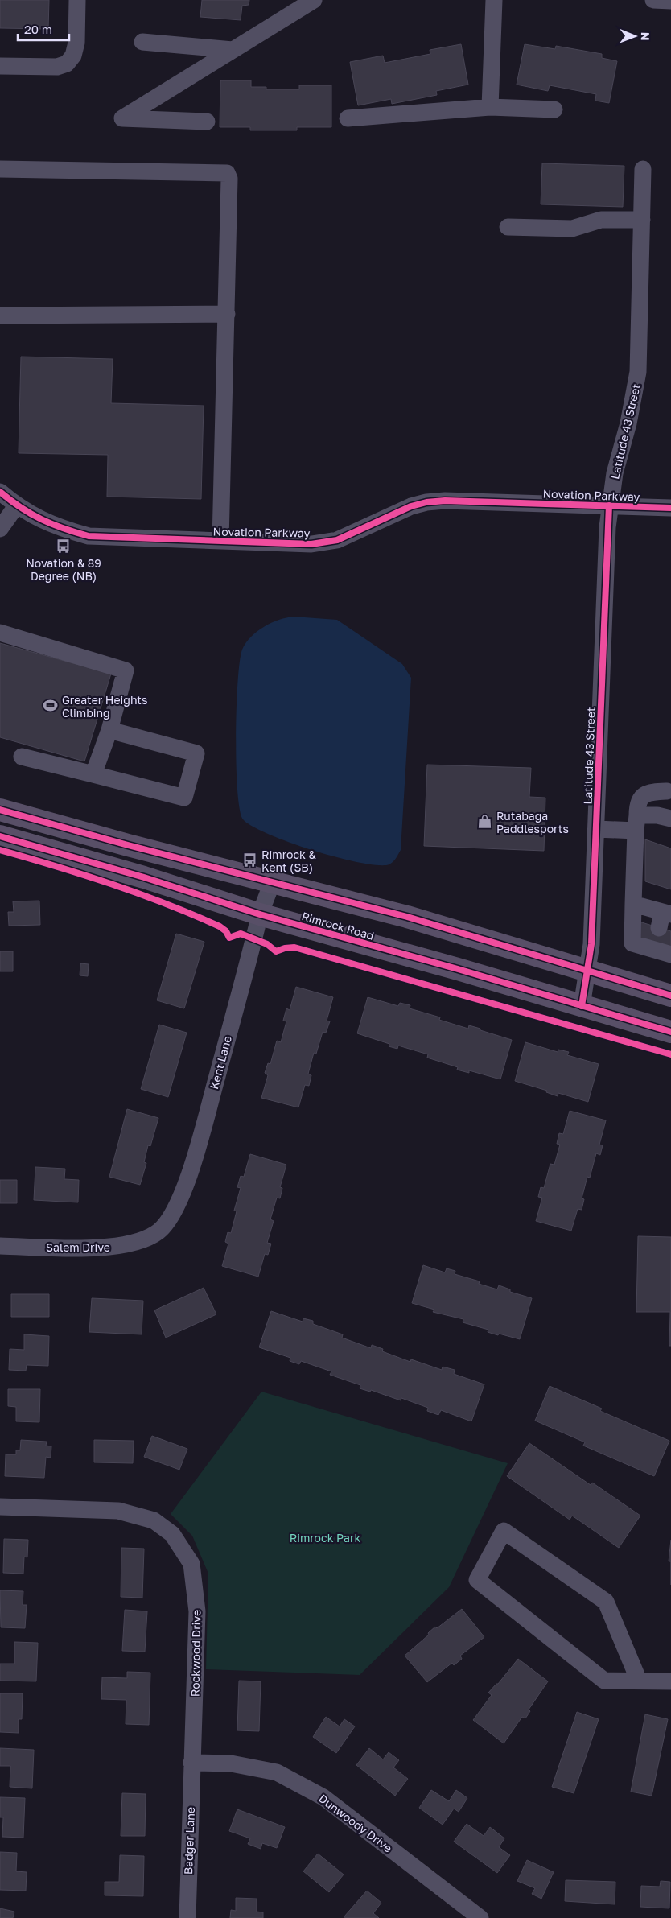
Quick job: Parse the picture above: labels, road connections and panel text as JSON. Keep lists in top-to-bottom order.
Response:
{
  "streets": {
    "main road": ["Rimrock Road"],
    "street": [
      "Latitude 43 Street",
      "Novation Parkway",
      "Kent Lane",
      "Salem Drive",
      "Rockwood Drive",
      "Dunwoody Drive",
      "Badger Lane"
    ]
  },
  "crossings": [
    ["Latitude 43 Street", "Novation Parkway"],
    ["Latitude 43 Street", "Rimrock Road"],
    ["Rimrock Road", "Kent Lane"],
    ["Kent Lane", "Salem Drive"],
    ["Rockwood Drive", "Dunwoody Drive"],
    ["Rockwood Drive", "Badger Lane"],
    ["Dunwoody Drive", "Badger Lane"]
  ],
  "parks": ["Rimrock Park"],
  "places": {
    "bus stop": ["Novation & 89 Degree (NB)", "Rimrock & Kent (SB)"],
    "sports": ["Greater Heights Climbing"],
    "shop": ["Rutabaga Paddlesports"]
  },
  "scale_bar": "20 m",
  "north": "right"
}
